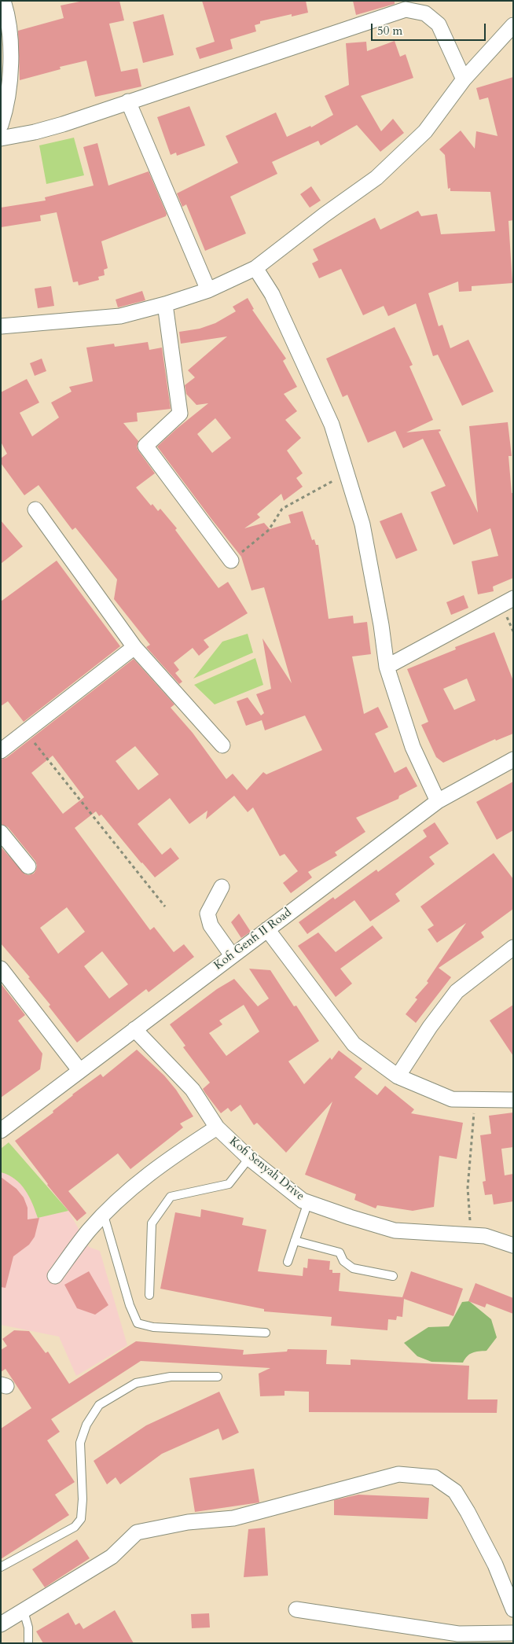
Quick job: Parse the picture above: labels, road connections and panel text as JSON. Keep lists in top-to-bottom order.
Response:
{
  "streets": {
    "street": ["Kofi Genfi II Road", "Kofi Senyah Drive"]
  },
  "crossings": [
    ["Kofi Genfi II Road", "Kofi Senyah Drive"]
  ],
  "scale_bar": "50 m"
}
